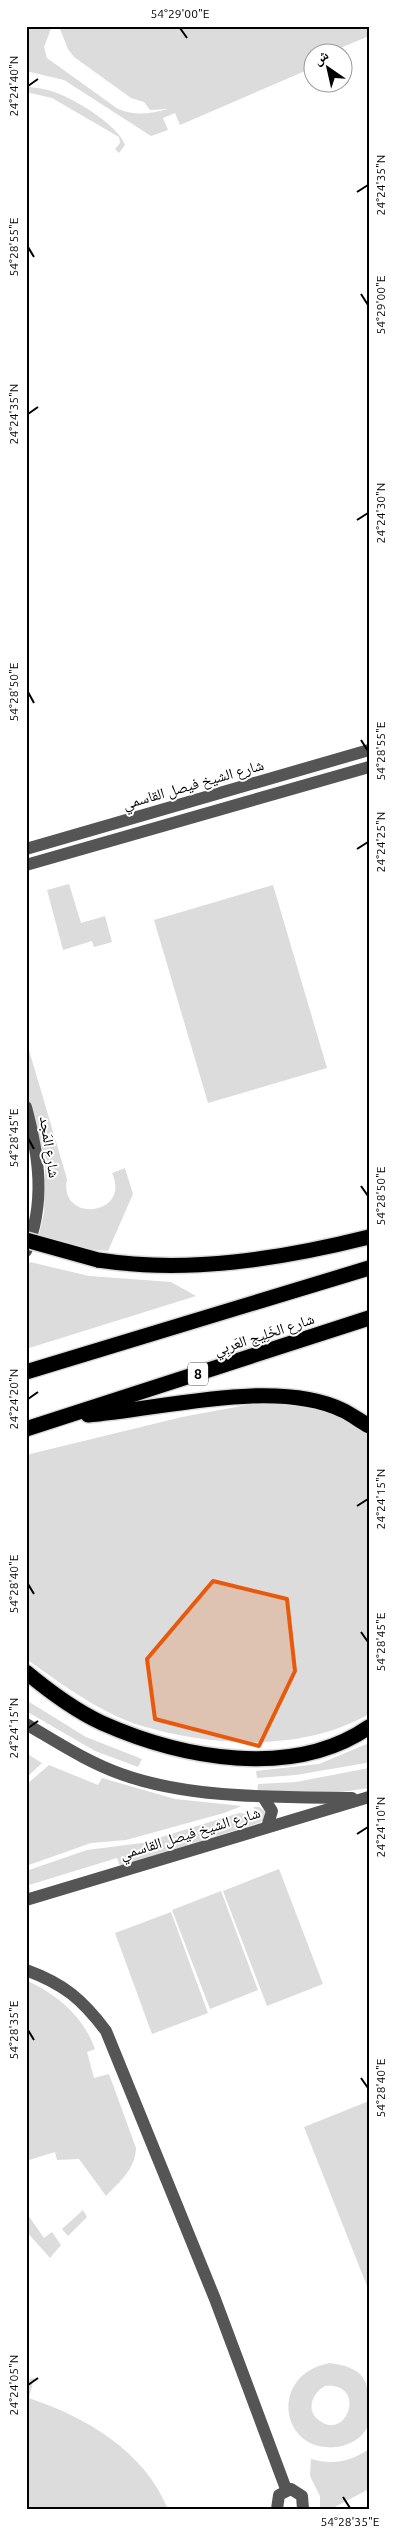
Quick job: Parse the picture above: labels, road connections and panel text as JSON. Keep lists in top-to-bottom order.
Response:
{
  "streets": {
    "highway": ["شارع الخَلِيج العَربِي", "8"],
    "street": ["شارع الشيخ فيصل القاسمي", "شارع المَجد"]
  },
  "north": "top left",
  "coordinates": [
    "54°29'00\"E",
    "24°24'40\"N",
    "24°24'35\"N",
    "54°28'55\"E",
    "24°24'30\"N",
    "54°28'50\"E",
    "24°24'25\"N",
    "54°28'45\"E",
    "24°24'20\"N",
    "24°24'15\"N",
    "54°28'40\"E",
    "24°24'10\"N",
    "54°28'35\"E",
    "24°24'05\"N"
  ]
}
